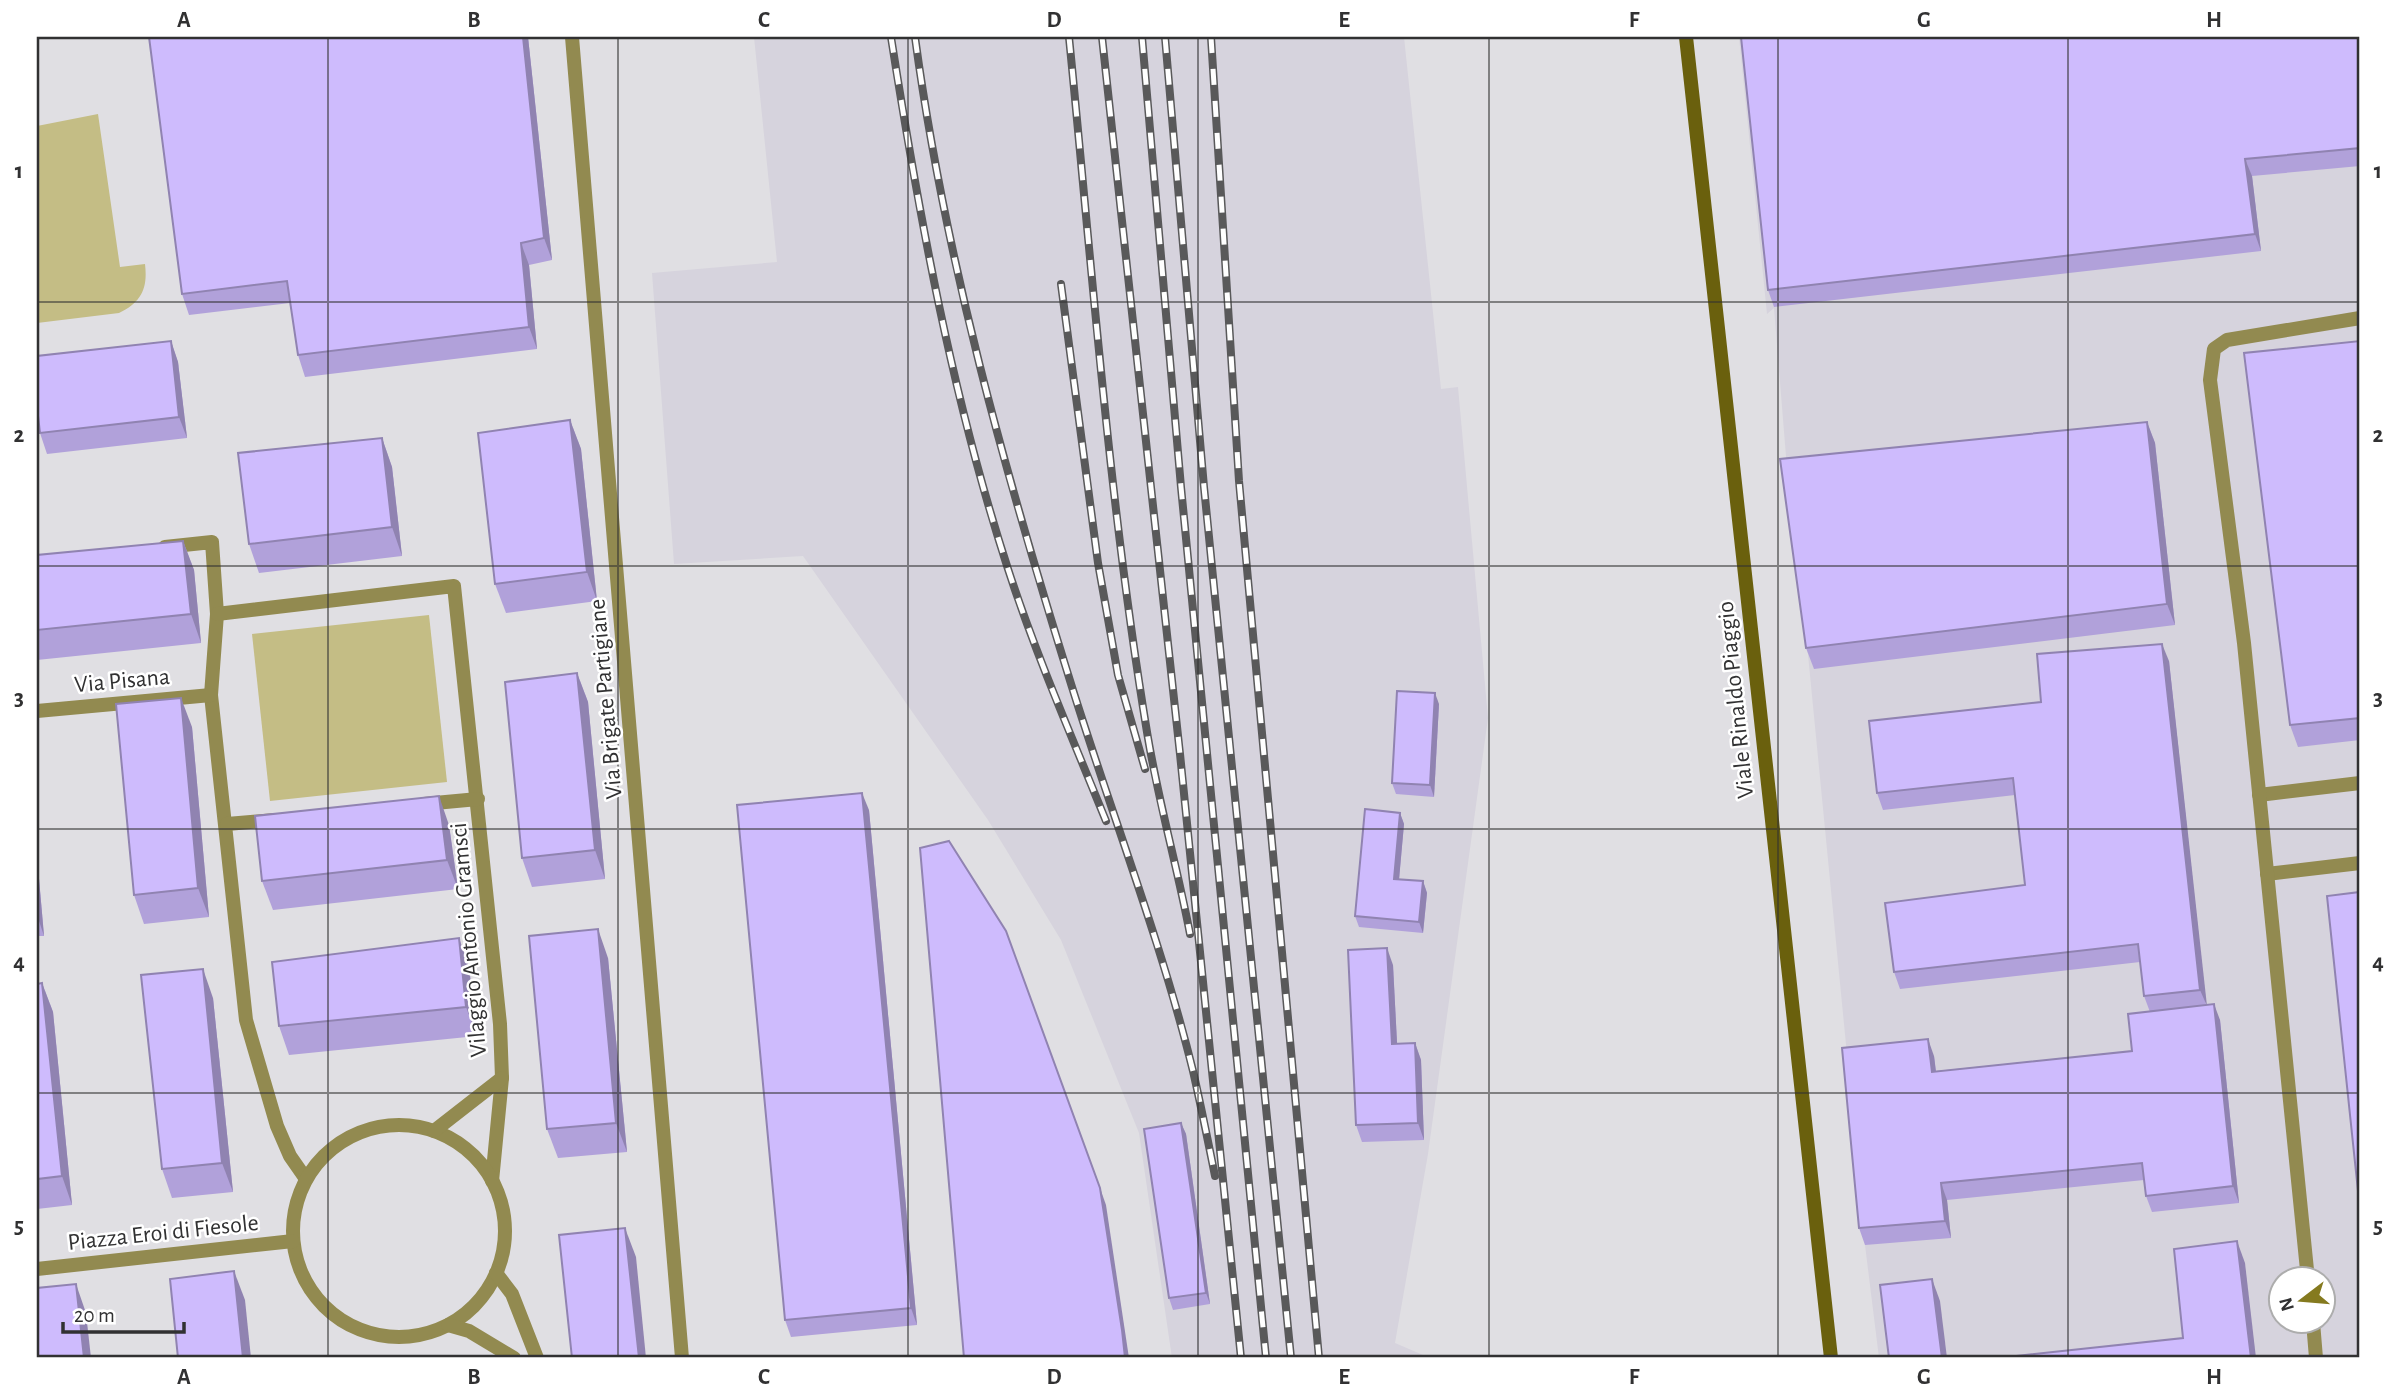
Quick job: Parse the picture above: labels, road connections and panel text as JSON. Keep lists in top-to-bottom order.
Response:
{
  "streets": {
    "street": [
      "Via Pisana",
      "Via Brigate Partigiane",
      "Viale Rinaldo Piaggio",
      "Vilaggio Antonio Gramsci",
      "Piazza Eroi di Fiesole"
    ]
  },
  "crossings": [
    ["Vilaggio Antonio Gramsci", "Piazza Eroi di Fiesole"]
  ],
  "scale_bar": "20 m",
  "north": "left",
  "grid": {
    "columns": [
      "A",
      "B",
      "C",
      "D",
      "E",
      "F",
      "G",
      "H"
    ],
    "rows": [
      "1",
      "2",
      "3",
      "4",
      "5"
    ]
  }
}
